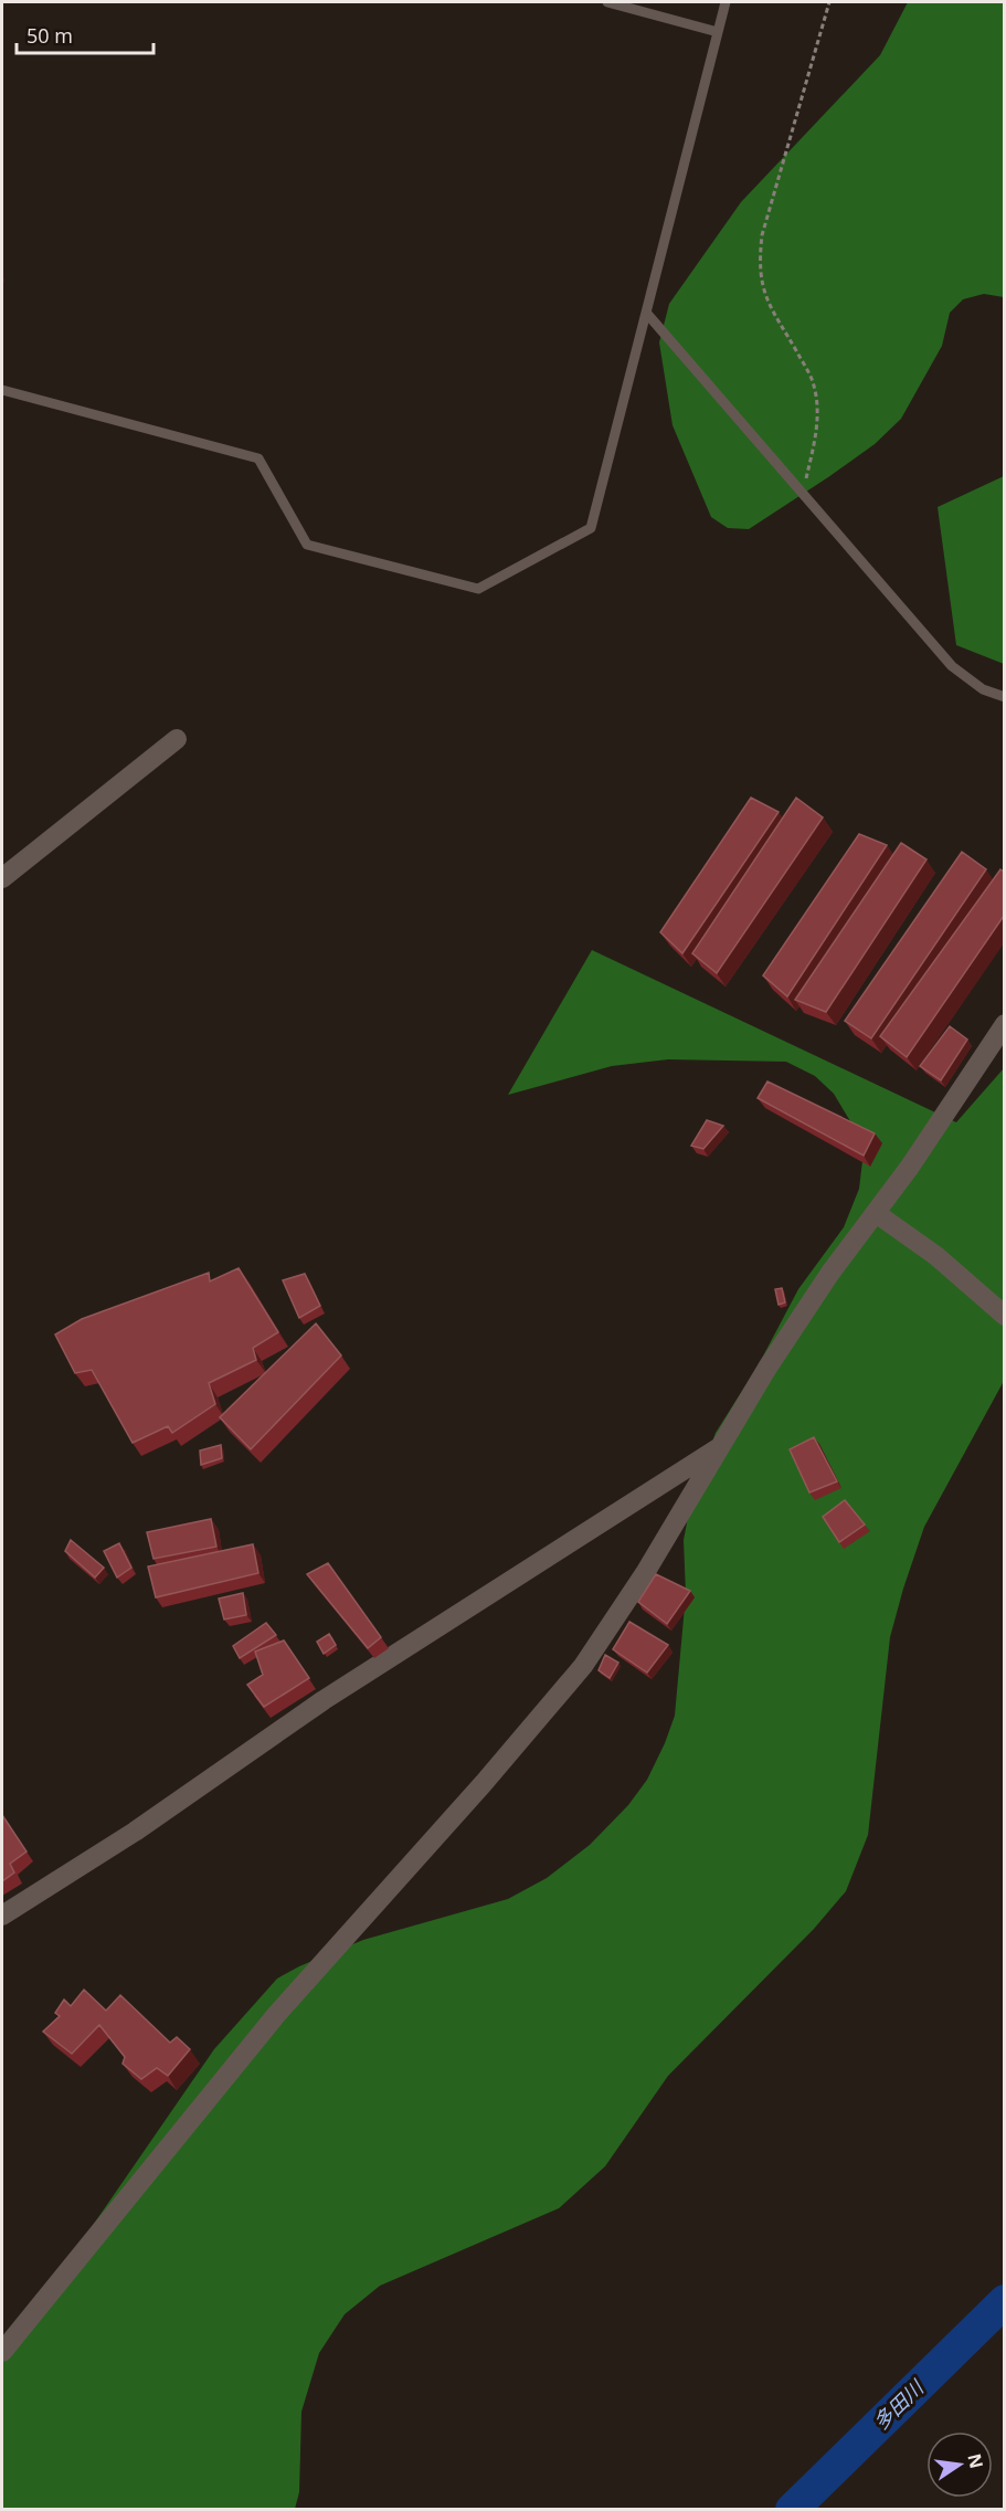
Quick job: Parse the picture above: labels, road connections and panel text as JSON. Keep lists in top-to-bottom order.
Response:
{
  "water": ["多田川"],
  "scale_bar": "50 m",
  "north": "right"
}
